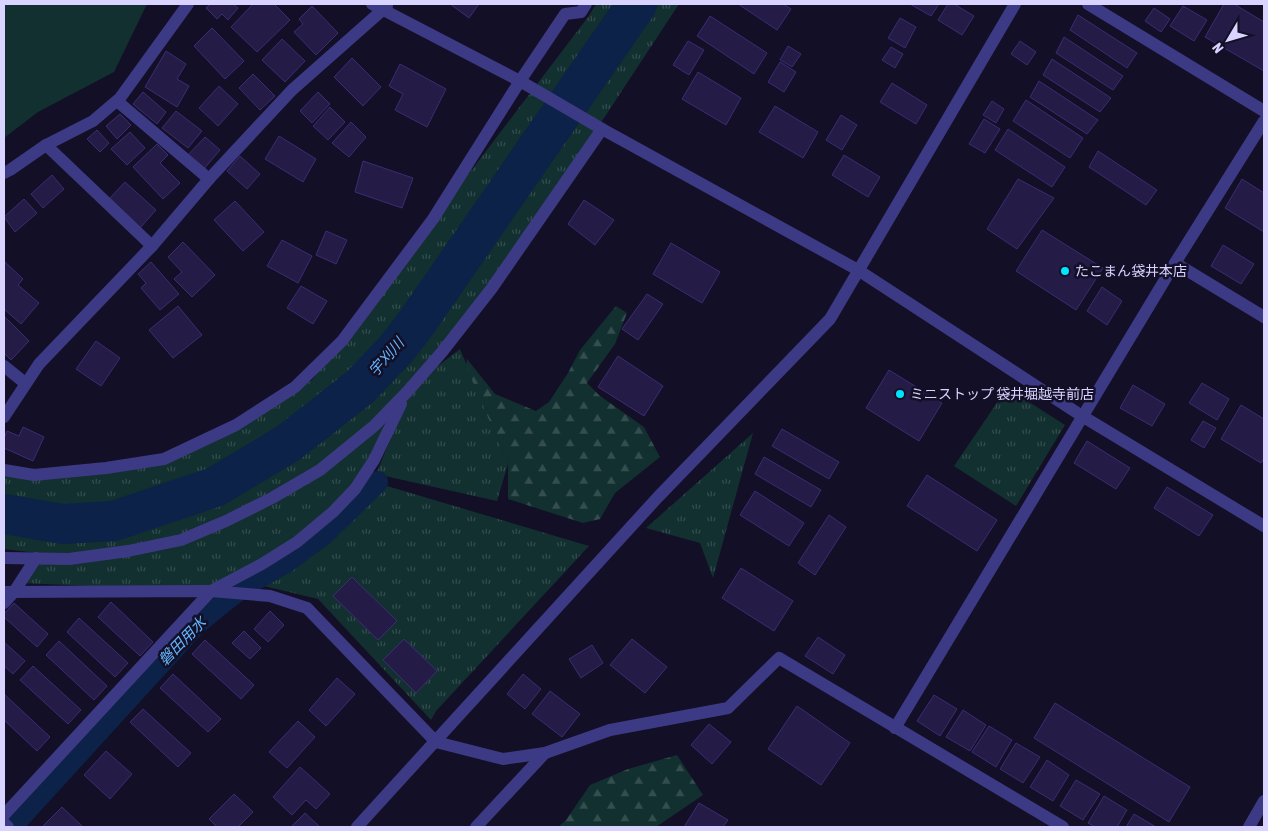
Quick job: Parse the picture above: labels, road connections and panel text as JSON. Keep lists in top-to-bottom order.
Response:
{
  "water": ["宇刈川", "磐田用水"],
  "places": ["たこまん袋井本店", "ミニストップ 袋井堀越寺前店"],
  "north": "bottom left"
}
